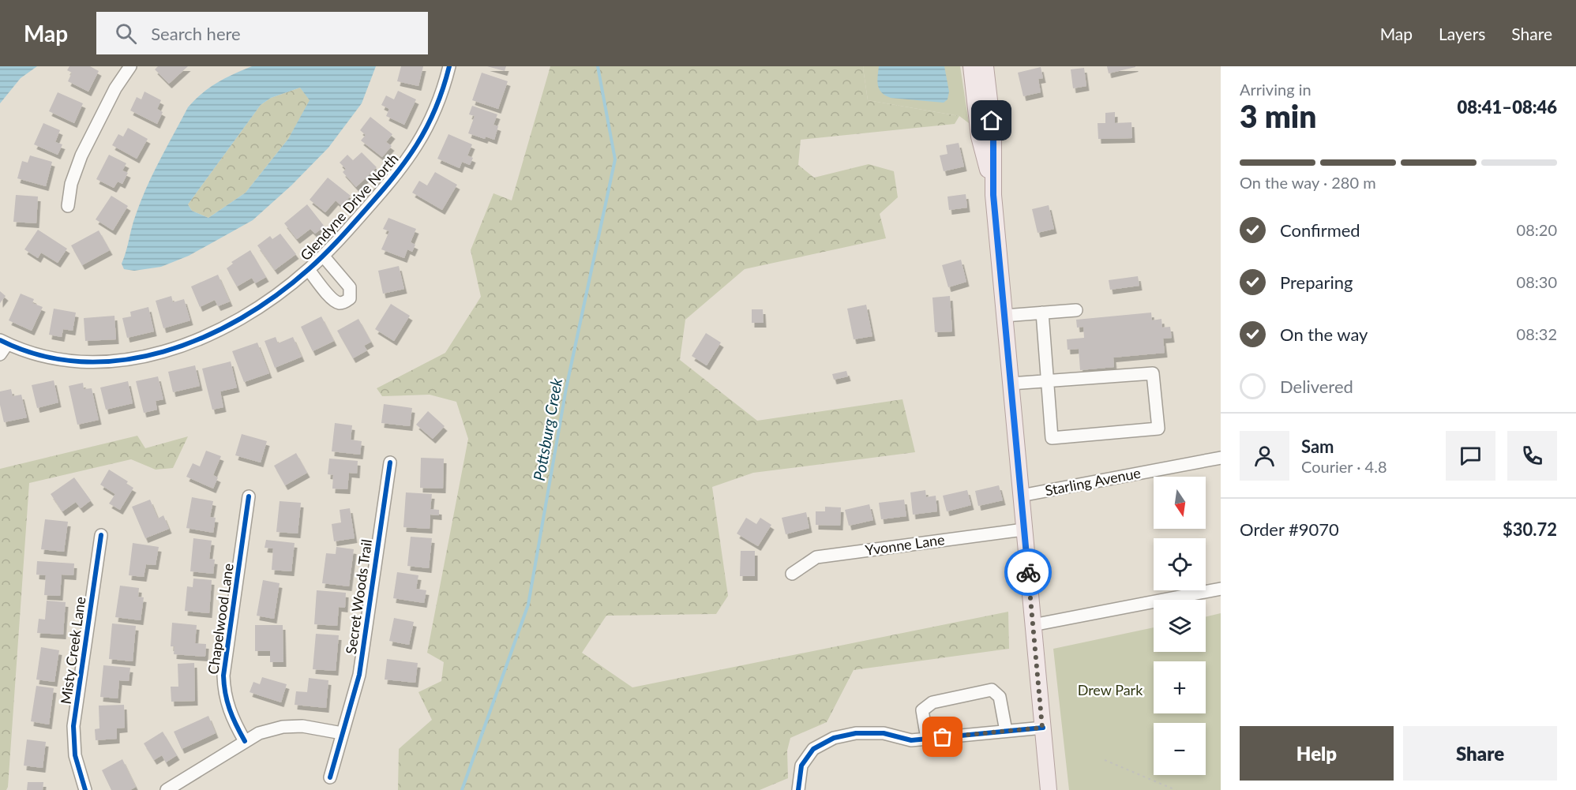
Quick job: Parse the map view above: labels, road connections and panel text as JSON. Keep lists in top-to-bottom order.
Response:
{
  "streets": {
    "street": [
      "Glendyne Drive North",
      "Starling Avenue",
      "Yvonne Lane",
      "Secret Woods Trail",
      "Chapelwood Lane",
      "Misty Creek Lane"
    ]
  },
  "water": ["Pottsburg Creek"],
  "parks": ["Drew Park"],
  "north": "bottom",
  "page": {
    "header": "Map",
    "search": "Search here",
    "nav": ["Map", "Layers", "Share"],
    "heading": ["3 min", "Arriving in", "08:41–08:46"],
    "panel": [
      "Sam",
      "Courier · 4.8",
      "Order #9070",
      "$30.72"
    ],
    "bar": "On the way · 280 m",
    "list": [
      ["Confirmed", "08:20"],
      ["Preparing", "08:30"],
      ["On the way", "08:32"],
      "Delivered"
    ],
    "map_buttons": ["+", "−"],
    "buttons": ["Help", "Share"]
  }
}
